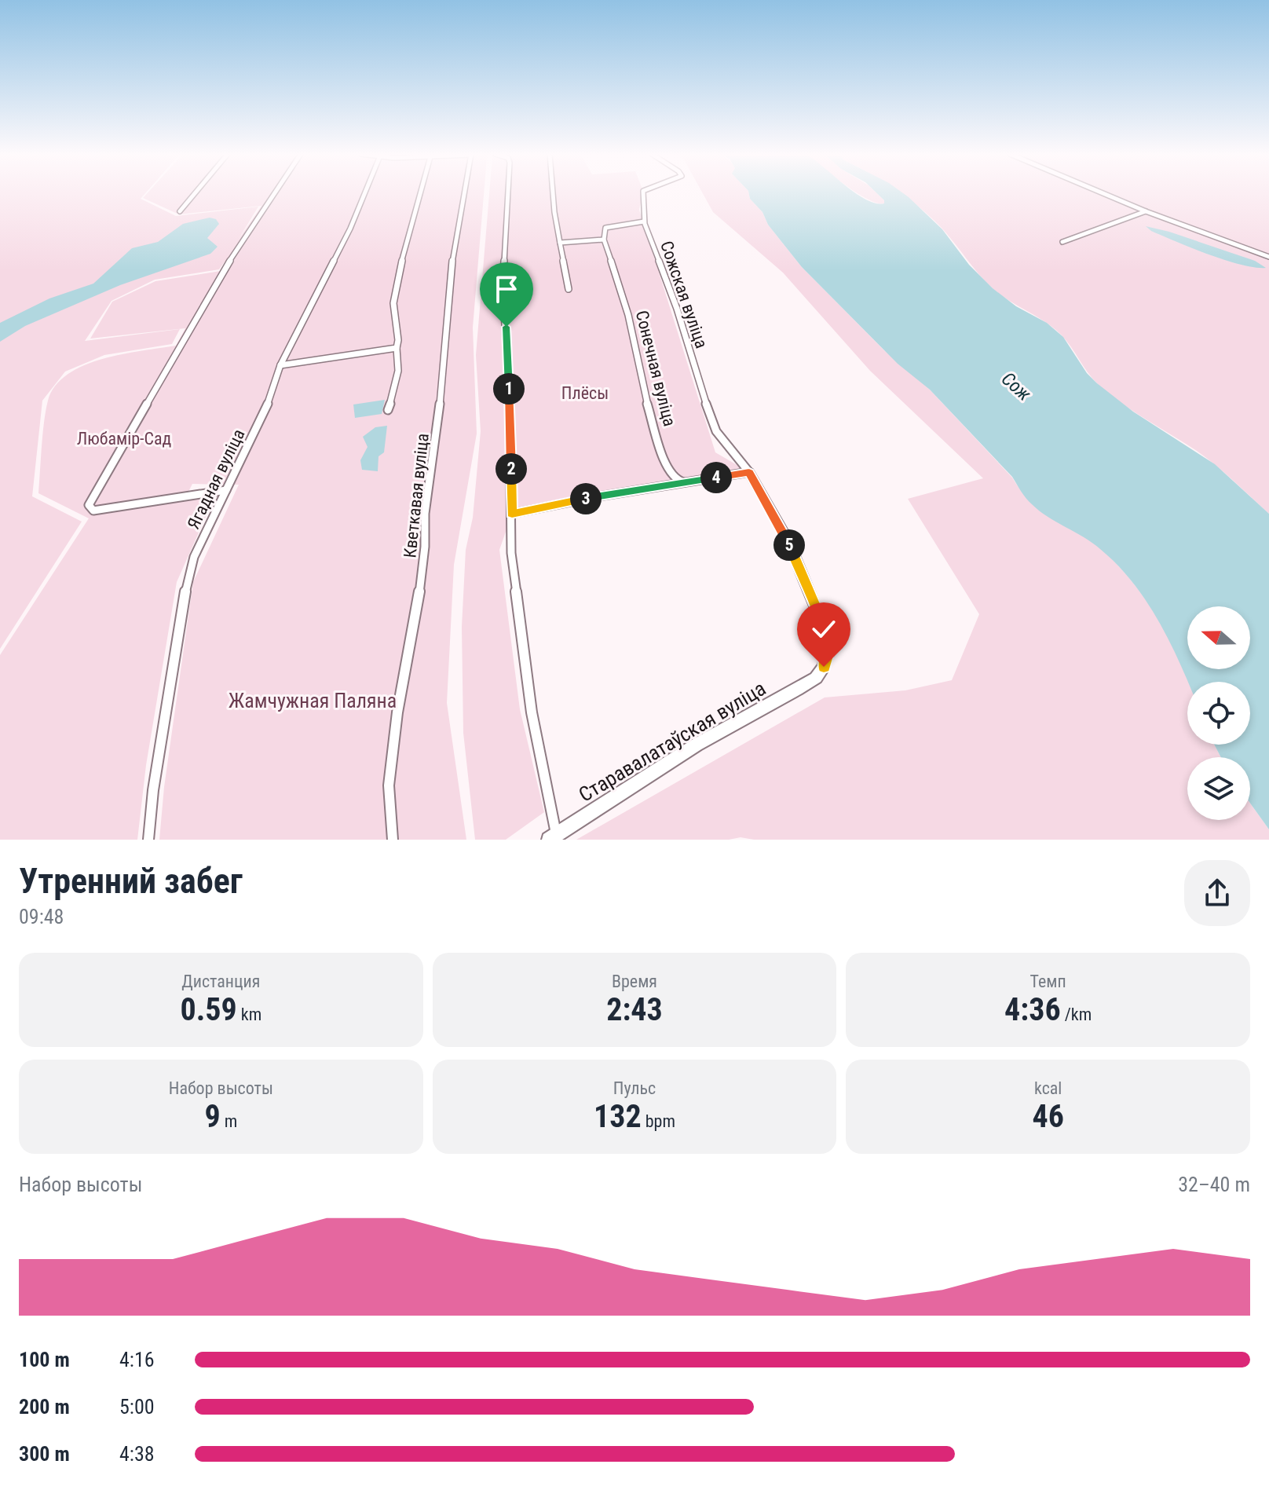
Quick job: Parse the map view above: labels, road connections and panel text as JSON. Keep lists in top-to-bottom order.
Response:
{
  "streets": {
    "street": [
      "Сожская вуліца",
      "Сонечная вуліца",
      "Ягадная вуліца",
      "Кветкавая вуліца",
      "Старавалатаўская вуліца"
    ]
  },
  "crossings": [
    ["Сожская вуліца", "Старавалатаўская вуліца"]
  ],
  "water": ["Сож"],
  "parks": ["Плёсы", "Любамір-Сад", "Жамчужная Паляна"],
  "north": "left",
  "page": {
    "pins": [
      "1",
      "2",
      "4",
      "3",
      "5"
    ],
    "heading": ["Утренний забег", "09:48"],
    "stats": [
      ["Дистанция", "0.59 km"],
      ["Время", "2:43"],
      ["Темп", "4:36 /km"],
      ["Набор высоты", "9 m"],
      ["Пульс", "132 bpm"],
      ["kcal", "46"]
    ],
    "chart": ["Набор высоты", "32–40 m"],
    "list": [
      {
        "name": "100 m",
        "note": "4:16"
      },
      {
        "name": "200 m",
        "note": "5:00"
      },
      {
        "name": "300 m",
        "note": "4:38"
      }
    ]
  }
}
